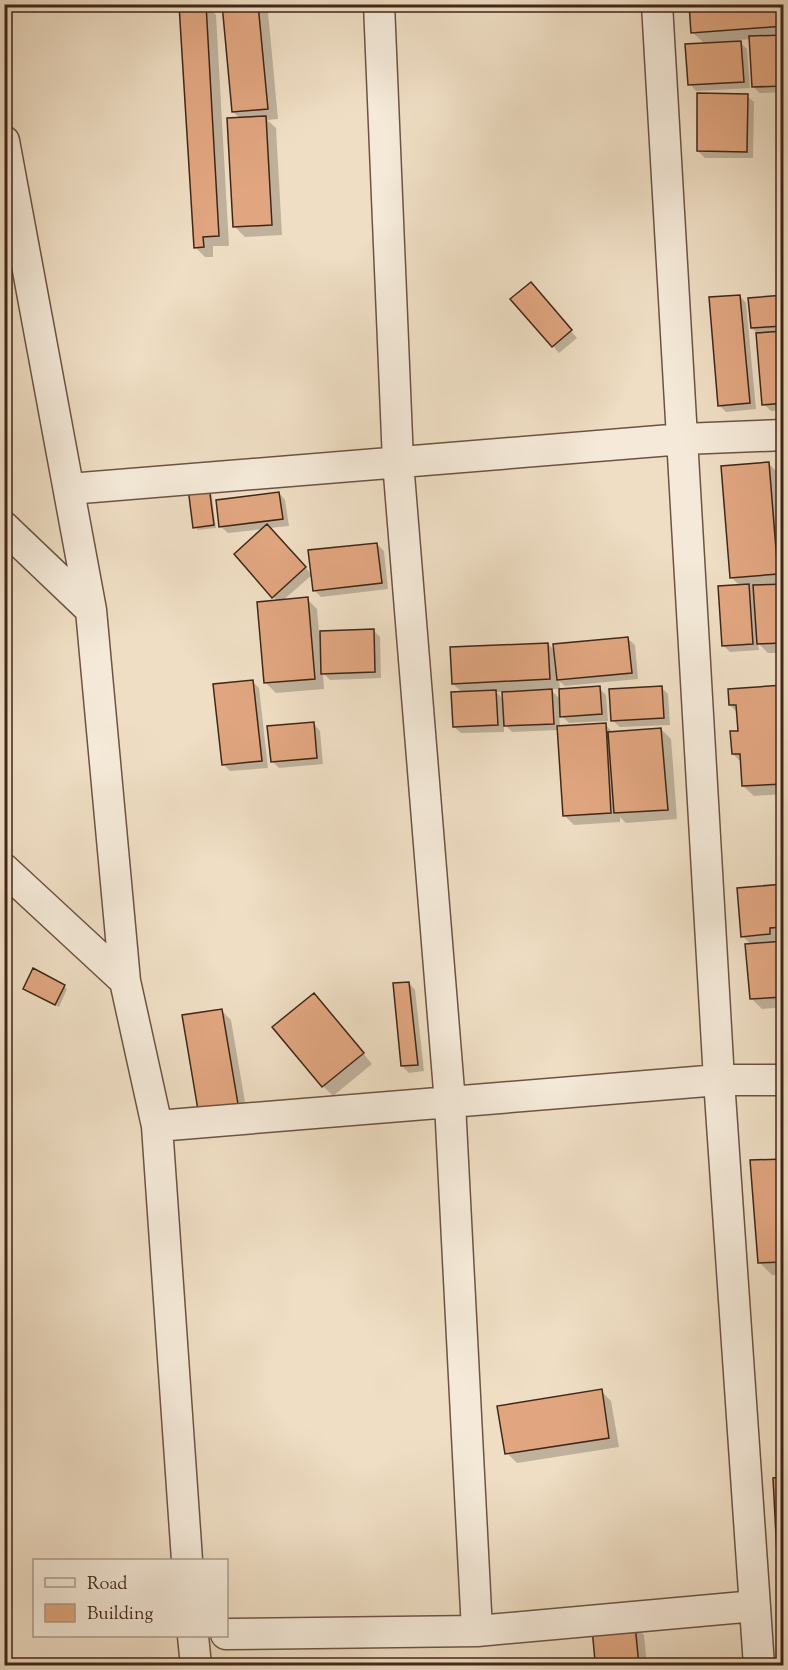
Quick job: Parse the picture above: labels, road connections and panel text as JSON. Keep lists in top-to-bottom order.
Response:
{
  "legend": ["Road", "Building"]
}
